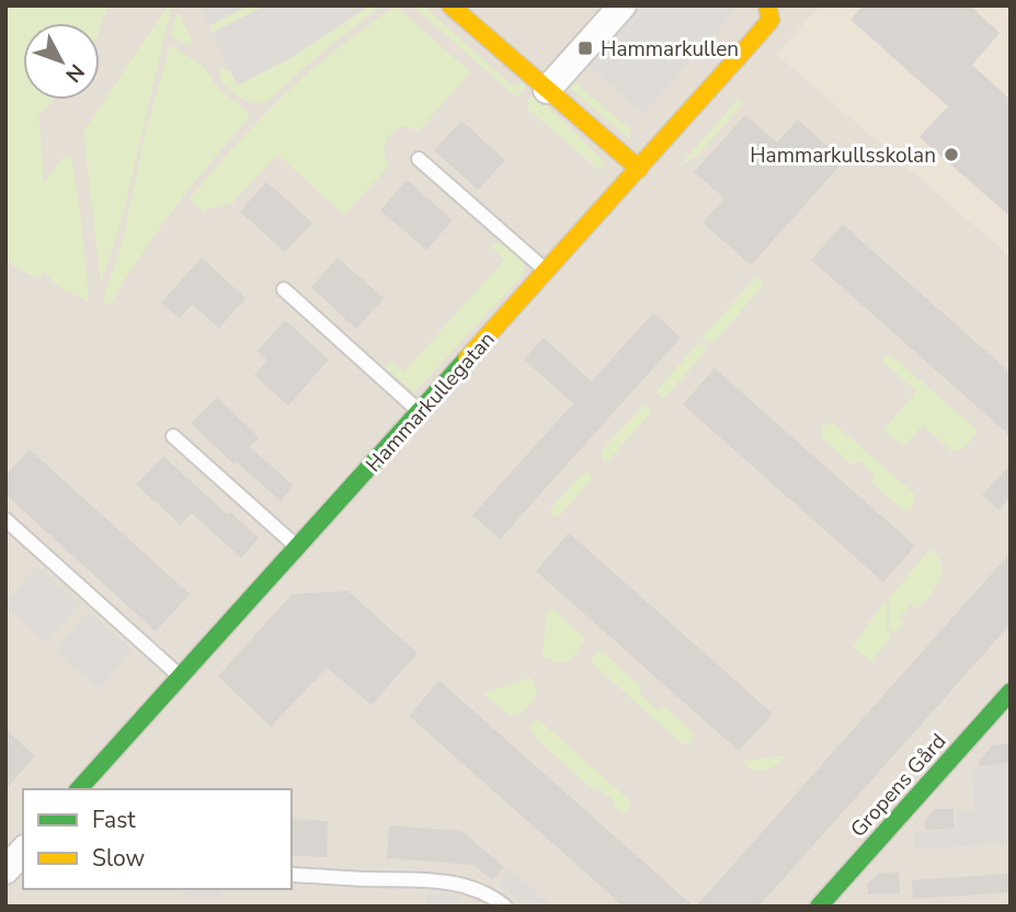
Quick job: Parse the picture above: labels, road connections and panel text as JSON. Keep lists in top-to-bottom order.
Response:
{
  "streets": {
    "street": ["Hammarkullegatan", "Gropens Gård"]
  },
  "places": {
    "transit": ["Hammarkullen"],
    "other": ["Hammarkullsskolan"]
  },
  "legend": ["Fast", "Slow"],
  "north": "bottom right"
}
